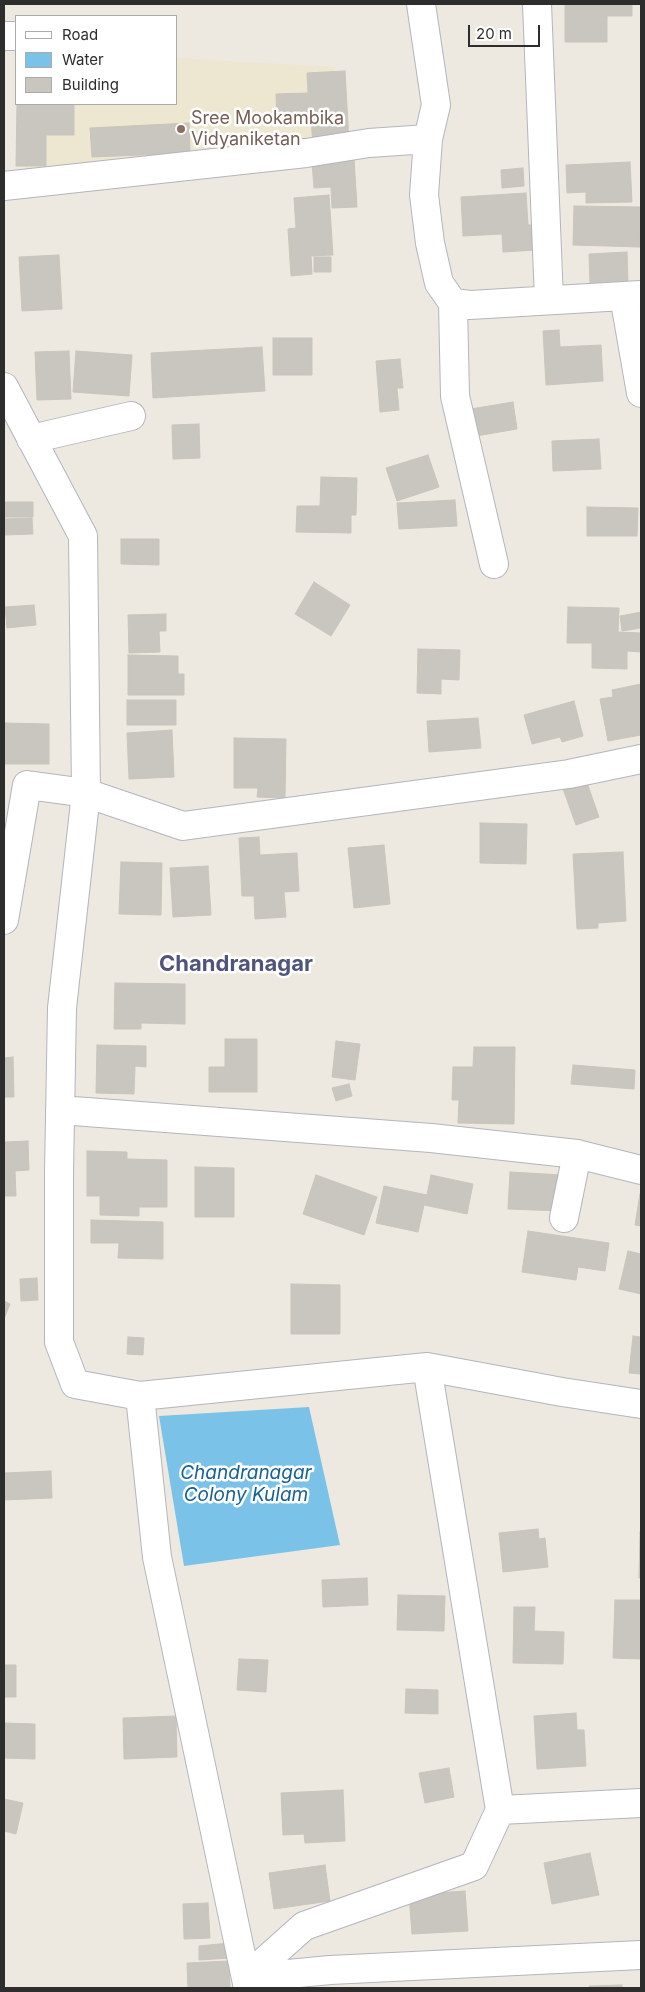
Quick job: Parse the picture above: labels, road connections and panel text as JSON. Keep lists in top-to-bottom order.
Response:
{
  "districts": ["Chandranagar"],
  "water": ["Chandranagar Colony Kulam"],
  "places": ["Sree Mookambika Vidyaniketan"],
  "legend": ["Road", "Water", "Building"],
  "scale_bar": "20 m"
}
